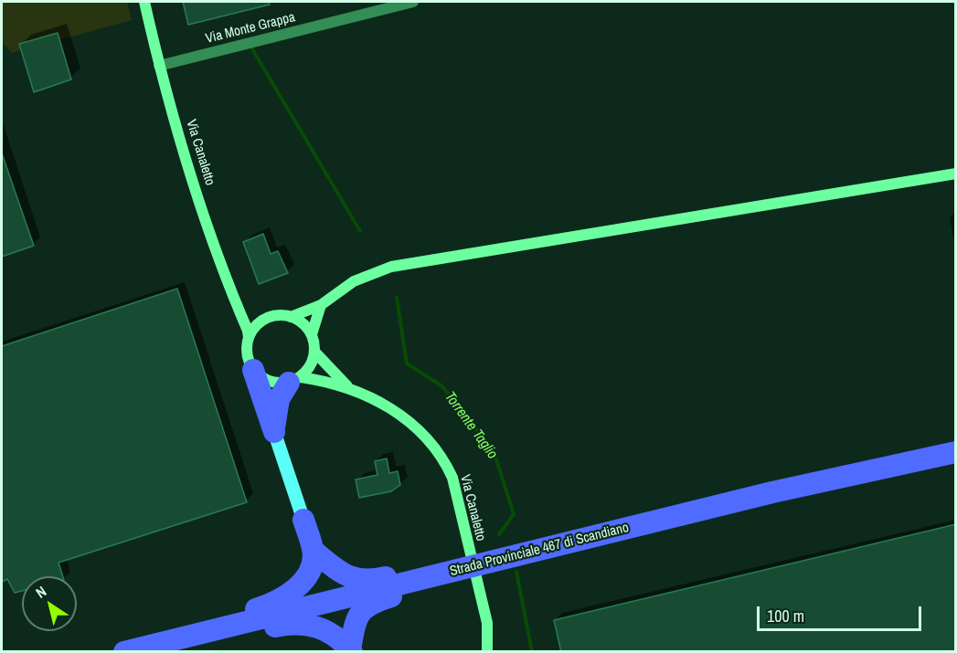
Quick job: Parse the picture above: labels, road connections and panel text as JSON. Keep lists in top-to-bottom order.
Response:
{
  "streets": {
    "highway": ["Strada Provinciale 467 di Scandiano"],
    "main road": ["Via Canaletto"],
    "street": ["Via Monte Grappa"]
  },
  "crossings": [
    ["Via Monte Grappa", "Via Canaletto"]
  ],
  "water": ["Torrente Taglio"],
  "scale_bar": "100 m",
  "north": "top left"
}
